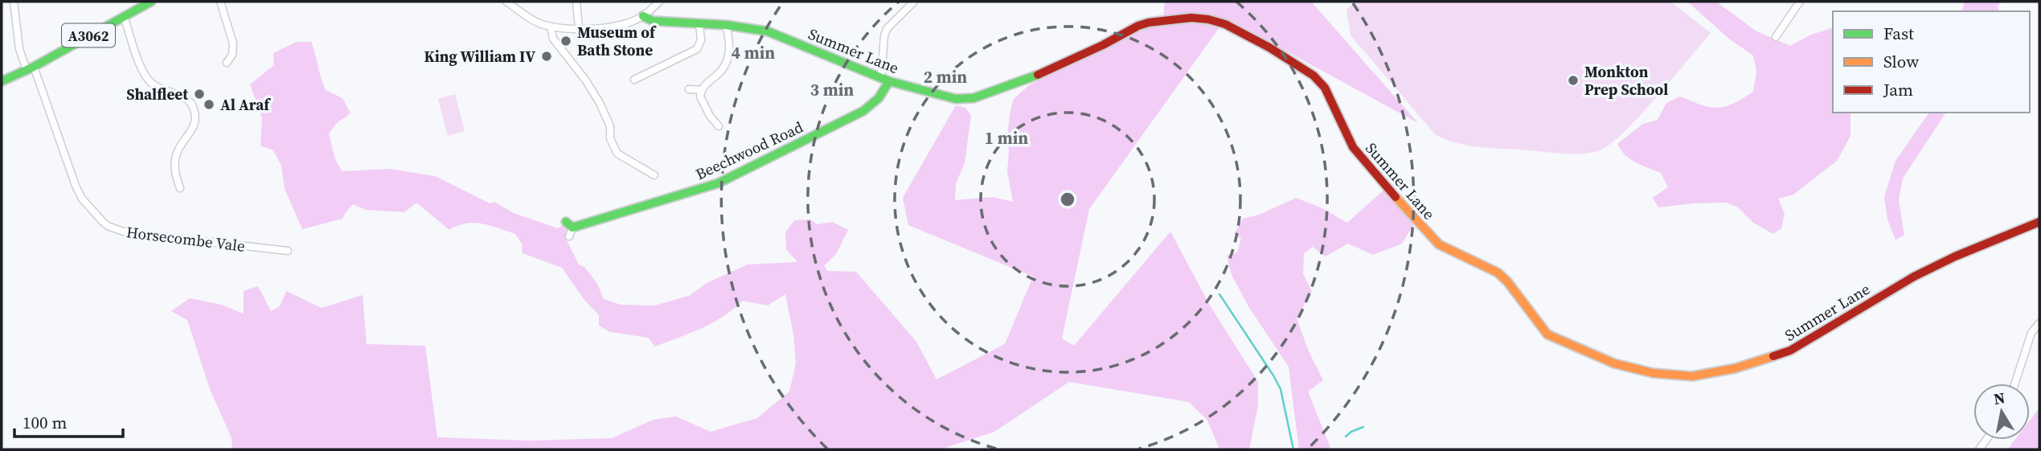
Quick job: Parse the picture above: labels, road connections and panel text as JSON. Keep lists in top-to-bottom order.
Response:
{
  "streets": {
    "street": [
      "A3062",
      "Summer Lane",
      "Beechwood Road",
      "Horsecombe Vale"
    ]
  },
  "crossings": [
    ["A3062", "Horsecombe Vale"],
    ["Summer Lane", "Beechwood Road"]
  ],
  "places": [
    "Museum of Bath Stone",
    "King William IV",
    "Monkton Prep School",
    "Shalfleet",
    "Al Araf"
  ],
  "legend": ["Fast", "Slow", "Jam"],
  "scale_bar": "100 m",
  "north": "top",
  "rings": [
    "4 min",
    "2 min",
    "3 min",
    "1 min"
  ]
}
